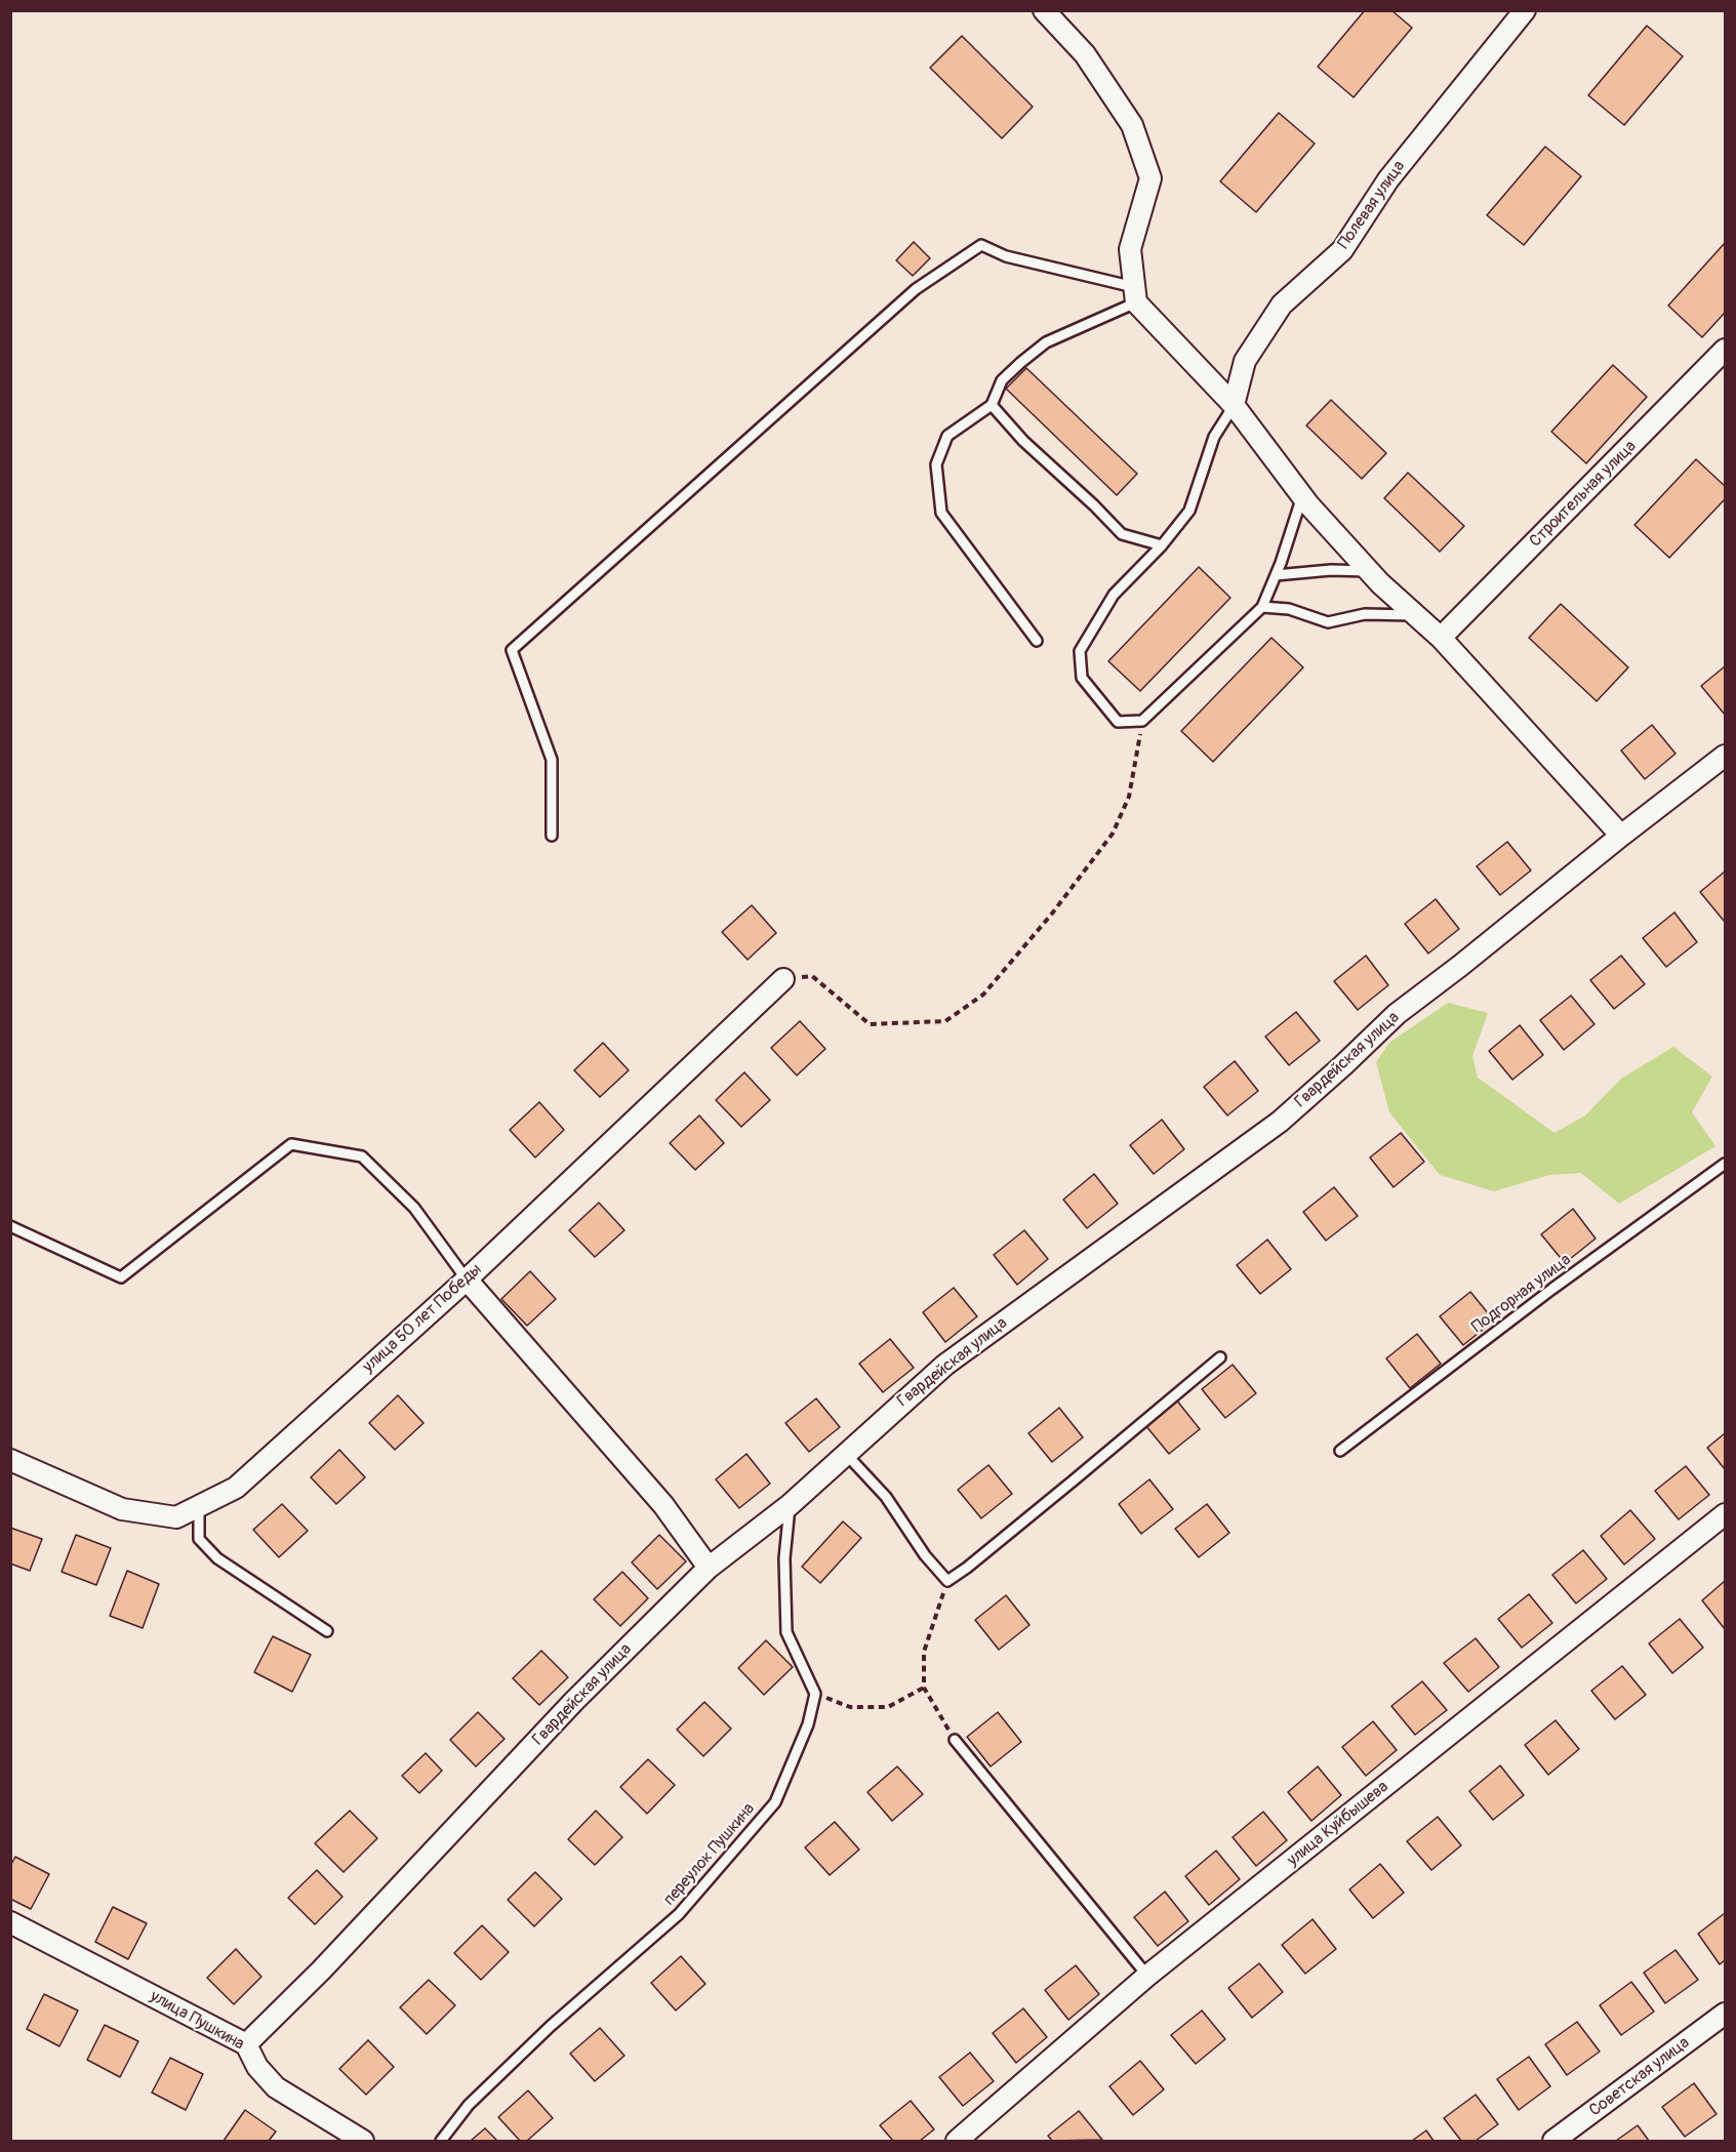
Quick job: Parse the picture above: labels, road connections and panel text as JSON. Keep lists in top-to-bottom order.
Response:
{
  "streets": {
    "street": [
      "Полевая улица",
      "Строительная улица",
      "Гвардейская улица",
      "улица 50 лет Победы",
      "улица Куйбышева",
      "улица Пушкина",
      "Советская улица"
    ],
    "lane": ["Подгорная улица", "переулок Пушкина"]
  },
  "crossings": [
    ["Гвардейская улица", "улица Пушкина"]
  ]
}
